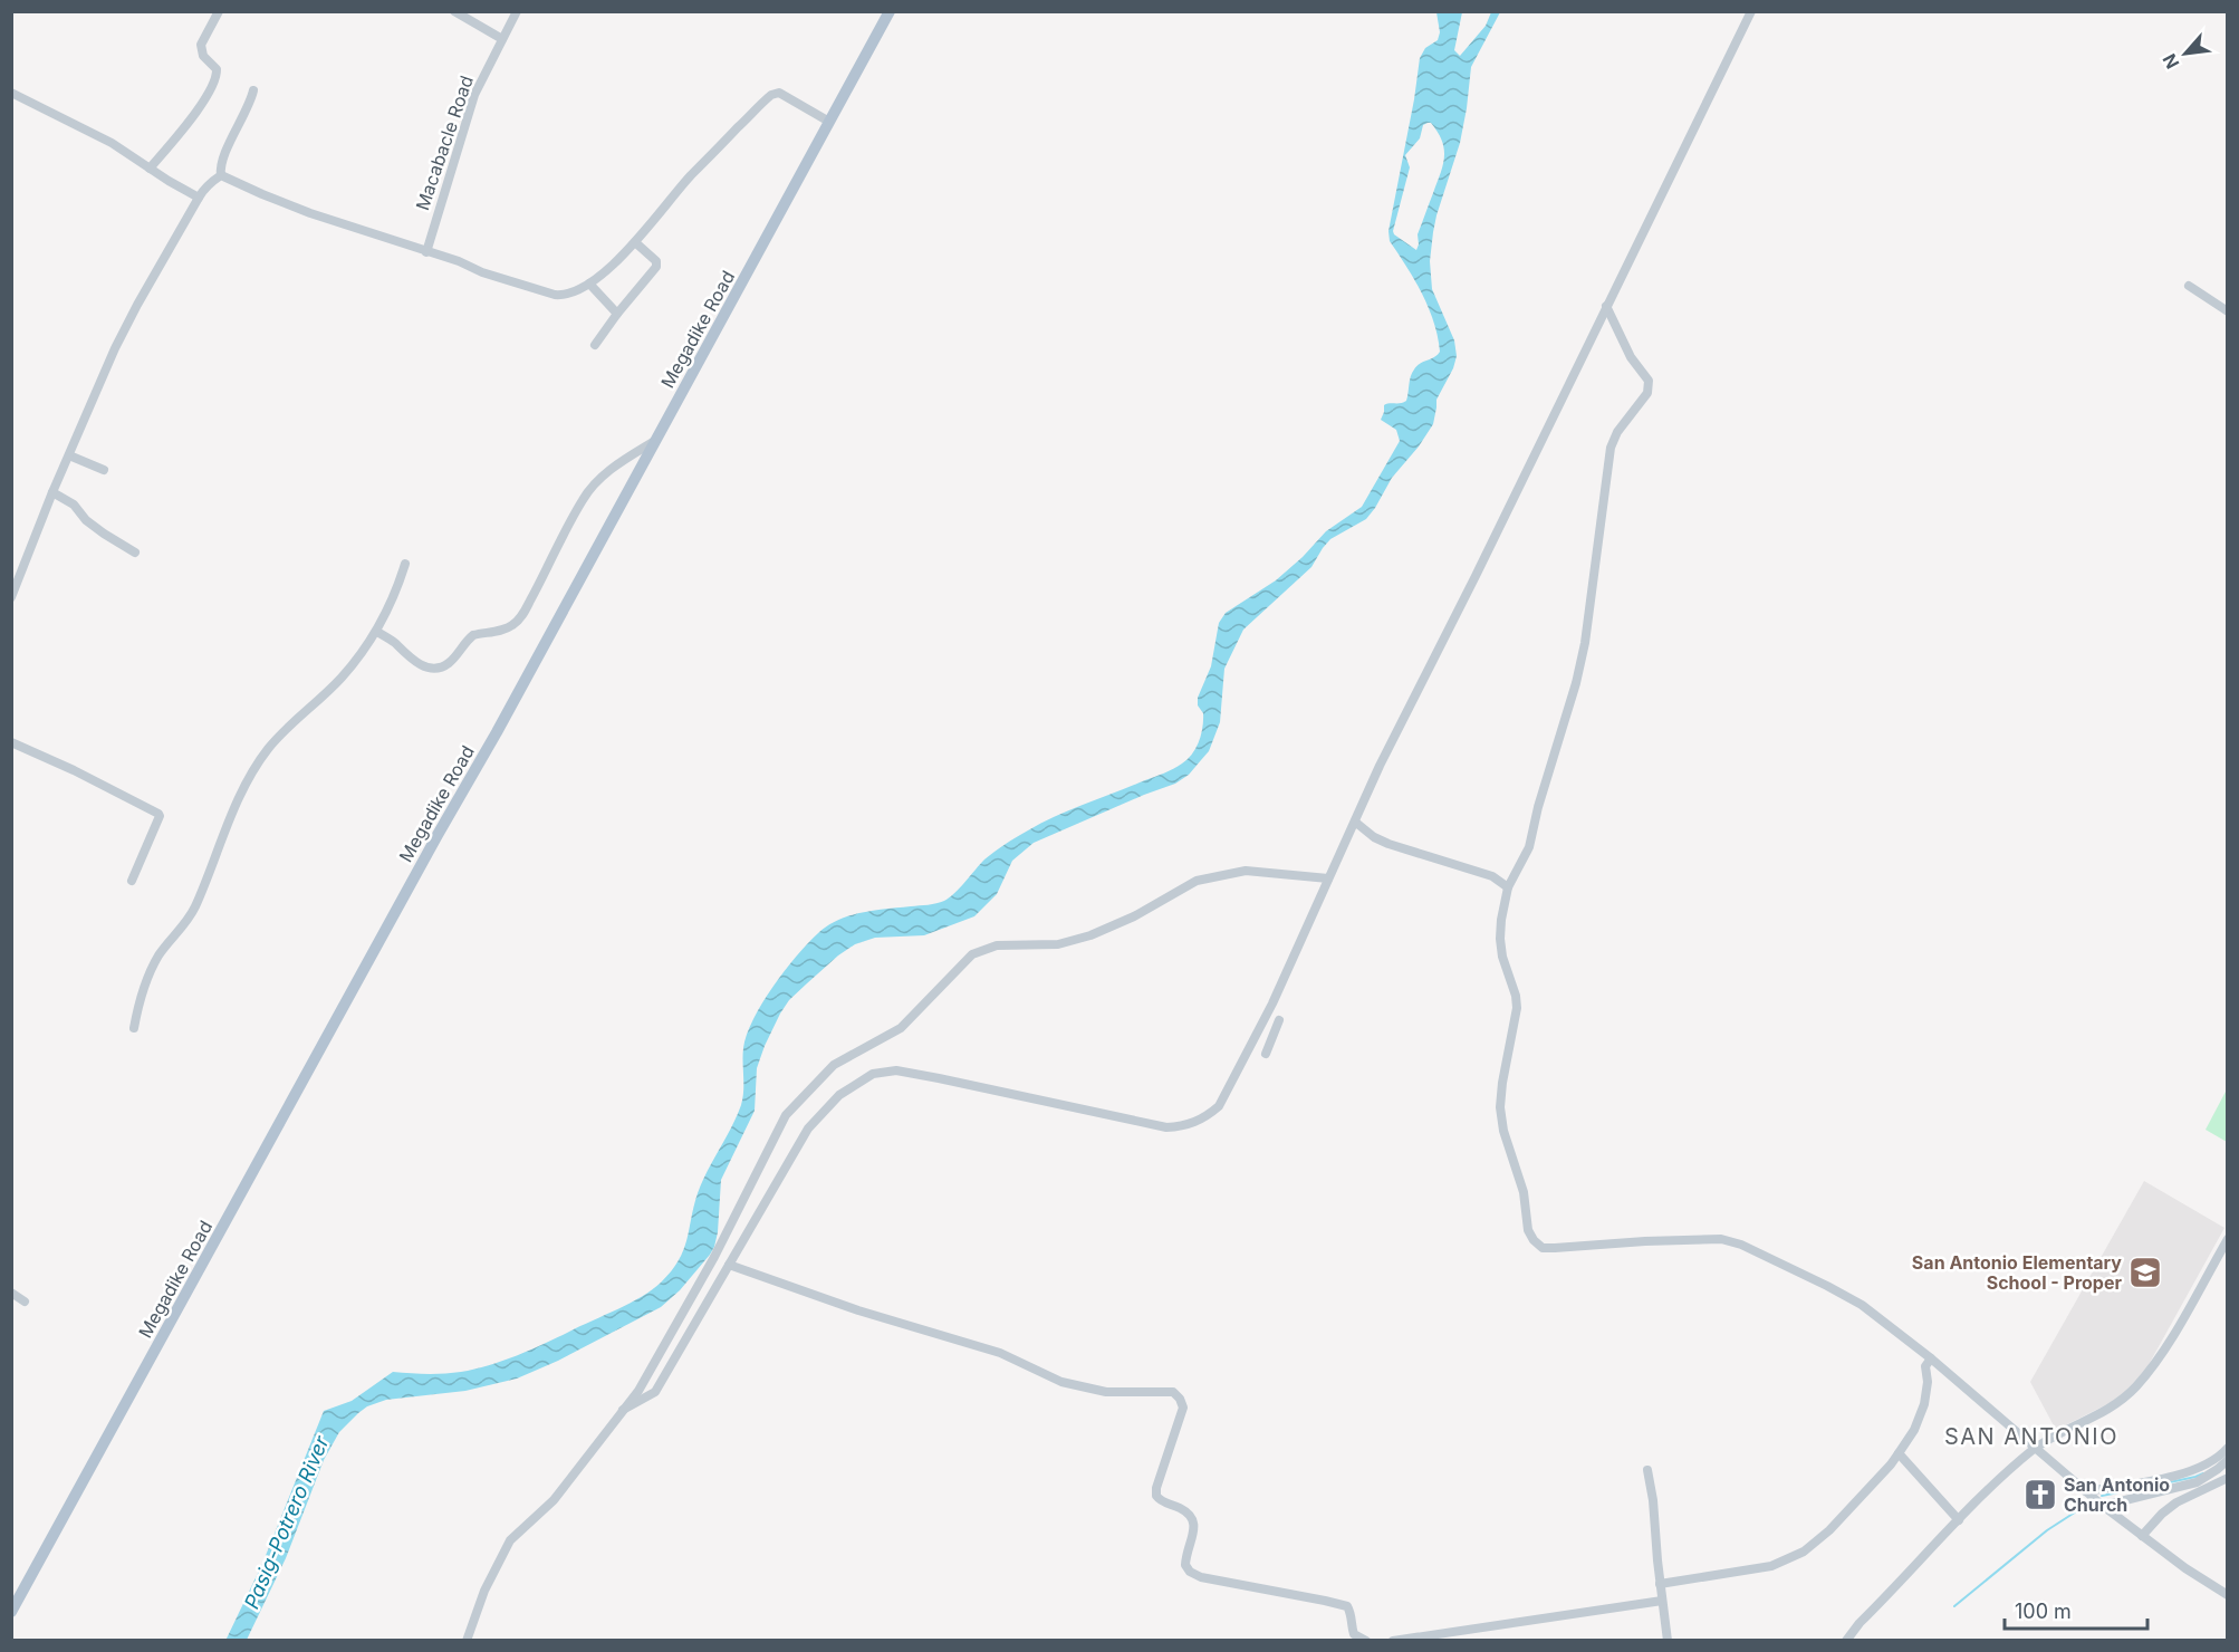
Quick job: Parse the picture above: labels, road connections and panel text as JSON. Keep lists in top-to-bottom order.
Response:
{
  "streets": {
    "main road": ["Megadike Road"],
    "street": ["Macabacle Road"]
  },
  "districts": ["SAN ANTONIO"],
  "water": ["Pasig-Potrero River"],
  "places": {
    "school or university": ["San Antonio Elementary School - Proper"],
    "church": ["San Antonio Church"]
  },
  "scale_bar": "100 m",
  "north": "bottom left"
}
